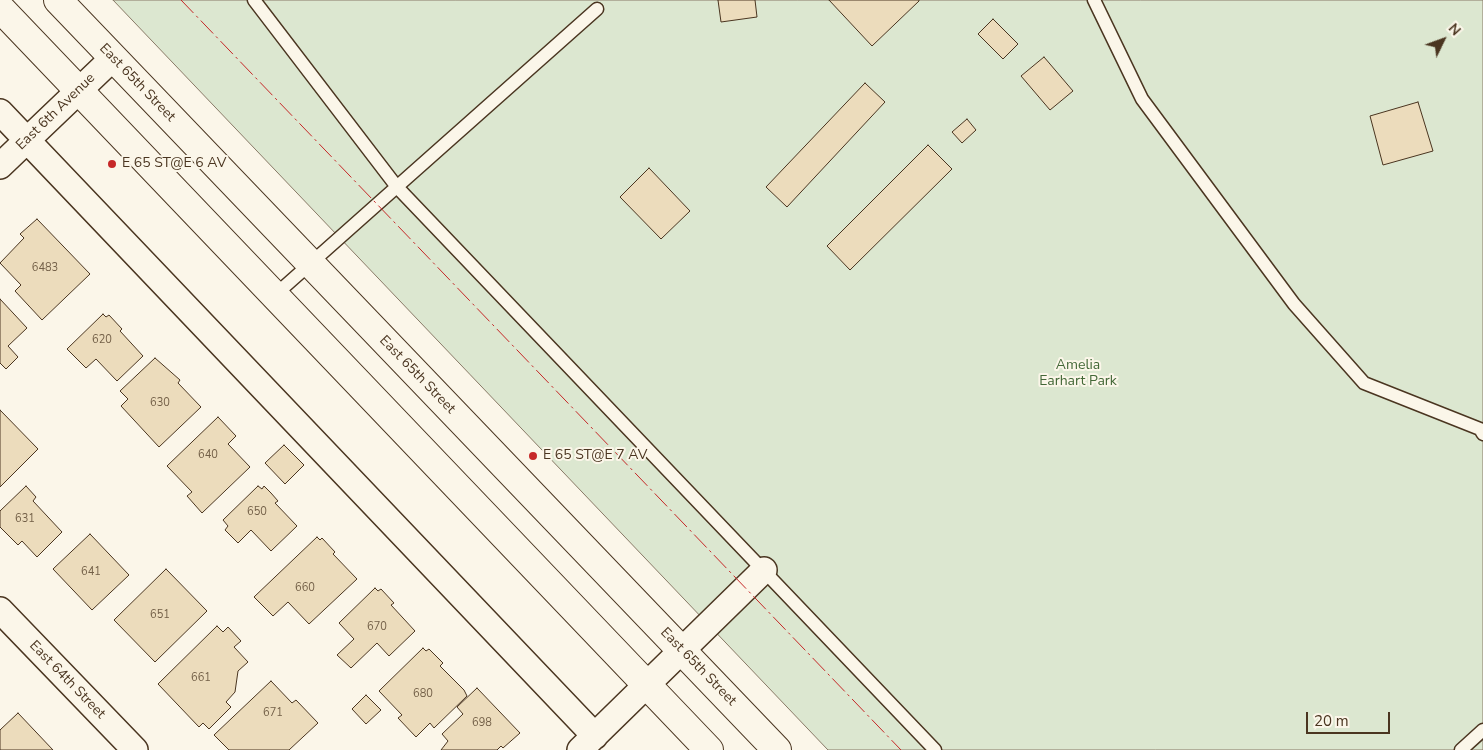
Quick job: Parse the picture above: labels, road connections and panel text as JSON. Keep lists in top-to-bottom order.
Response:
{
  "streets": {
    "main road": ["East 65th Street"],
    "street": ["East 6th Avenue", "East 64th Street"]
  },
  "crossings": [
    ["East 65th Street", "East 6th Avenue"]
  ],
  "parks": ["Amelia Earhart Park"],
  "places": ["E 65 ST@E 6 AV", "E 65 ST@E 7 AV"],
  "house_numbers": [
    "6483",
    "620",
    "630",
    "640",
    "650",
    "631",
    "641",
    "660",
    "651",
    "670",
    "661",
    "680",
    "671",
    "698"
  ],
  "scale_bar": "20 m",
  "north": "top right"
}
